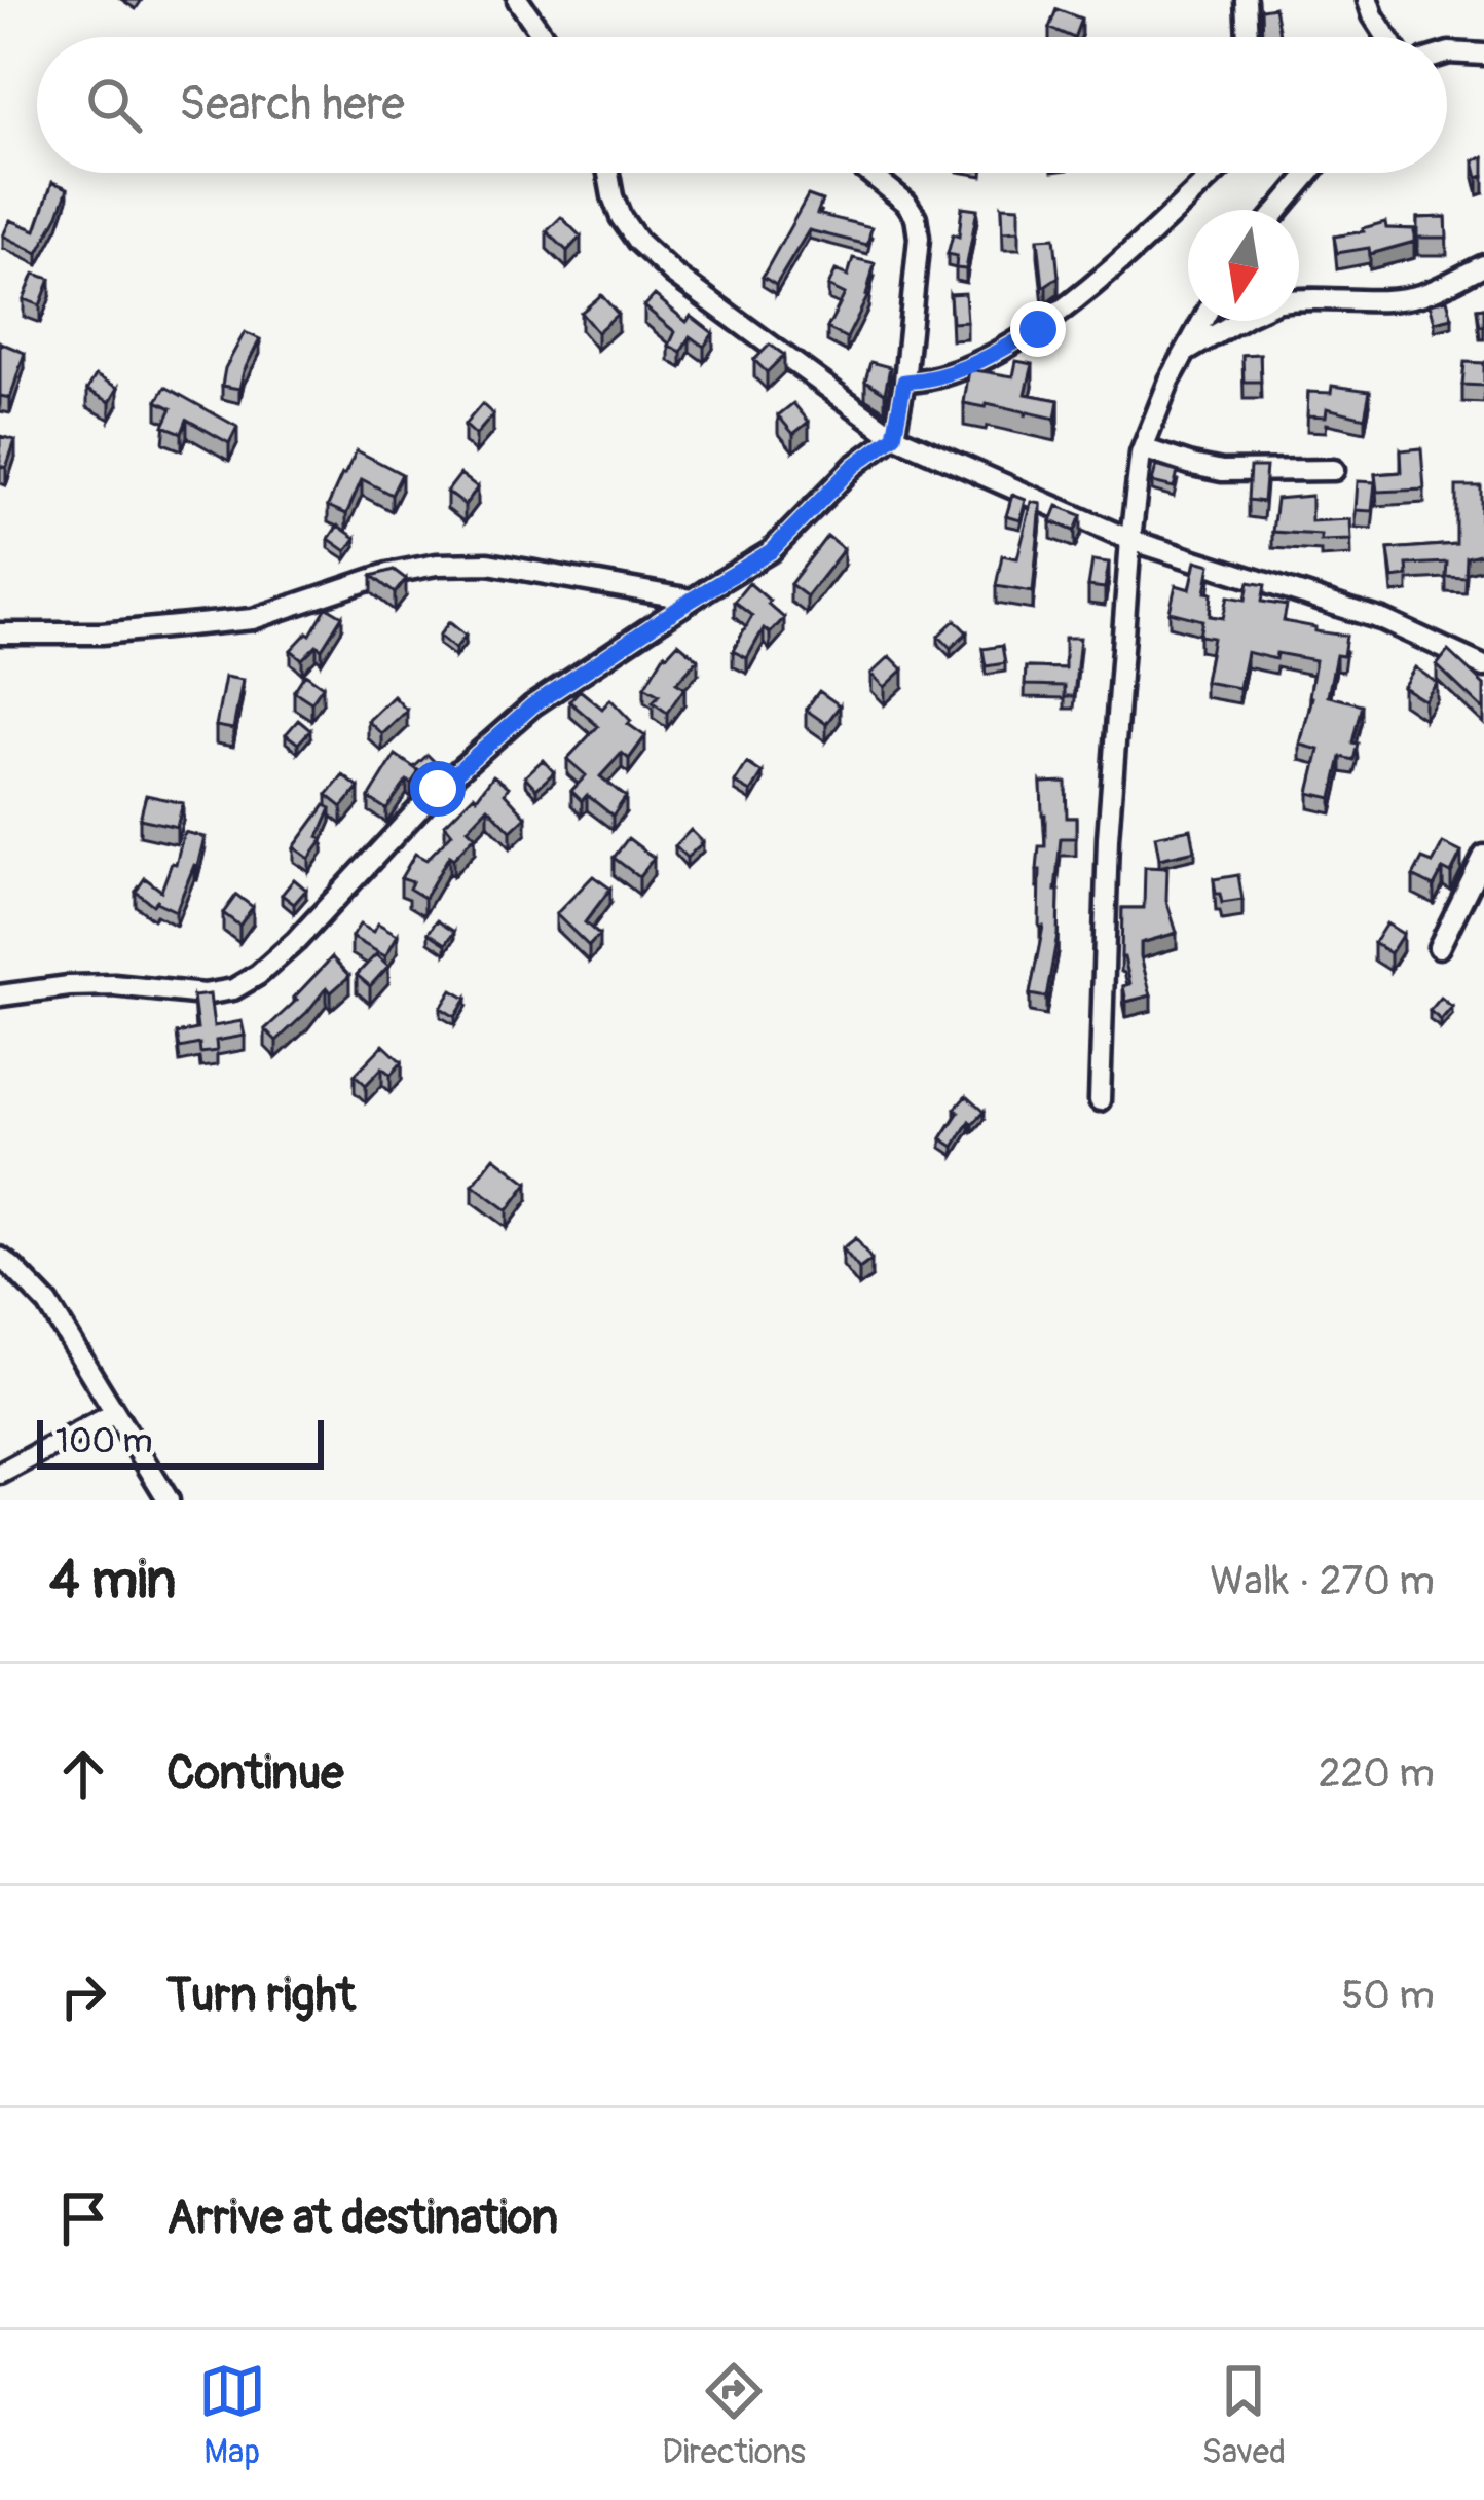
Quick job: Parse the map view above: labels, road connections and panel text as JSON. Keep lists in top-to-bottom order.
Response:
{
  "scale_bar": "100 m",
  "north": "bottom",
  "page": {
    "search": "Search here",
    "scale": "100 m",
    "heading": ["4 min", "Walk · 270 m"],
    "list": [
      ["Continue", "220 m"],
      ["Turn right", "50 m"],
      "Arrive at destination"
    ],
    "nav": ["Map", "Directions", "Saved"]
  }
}
